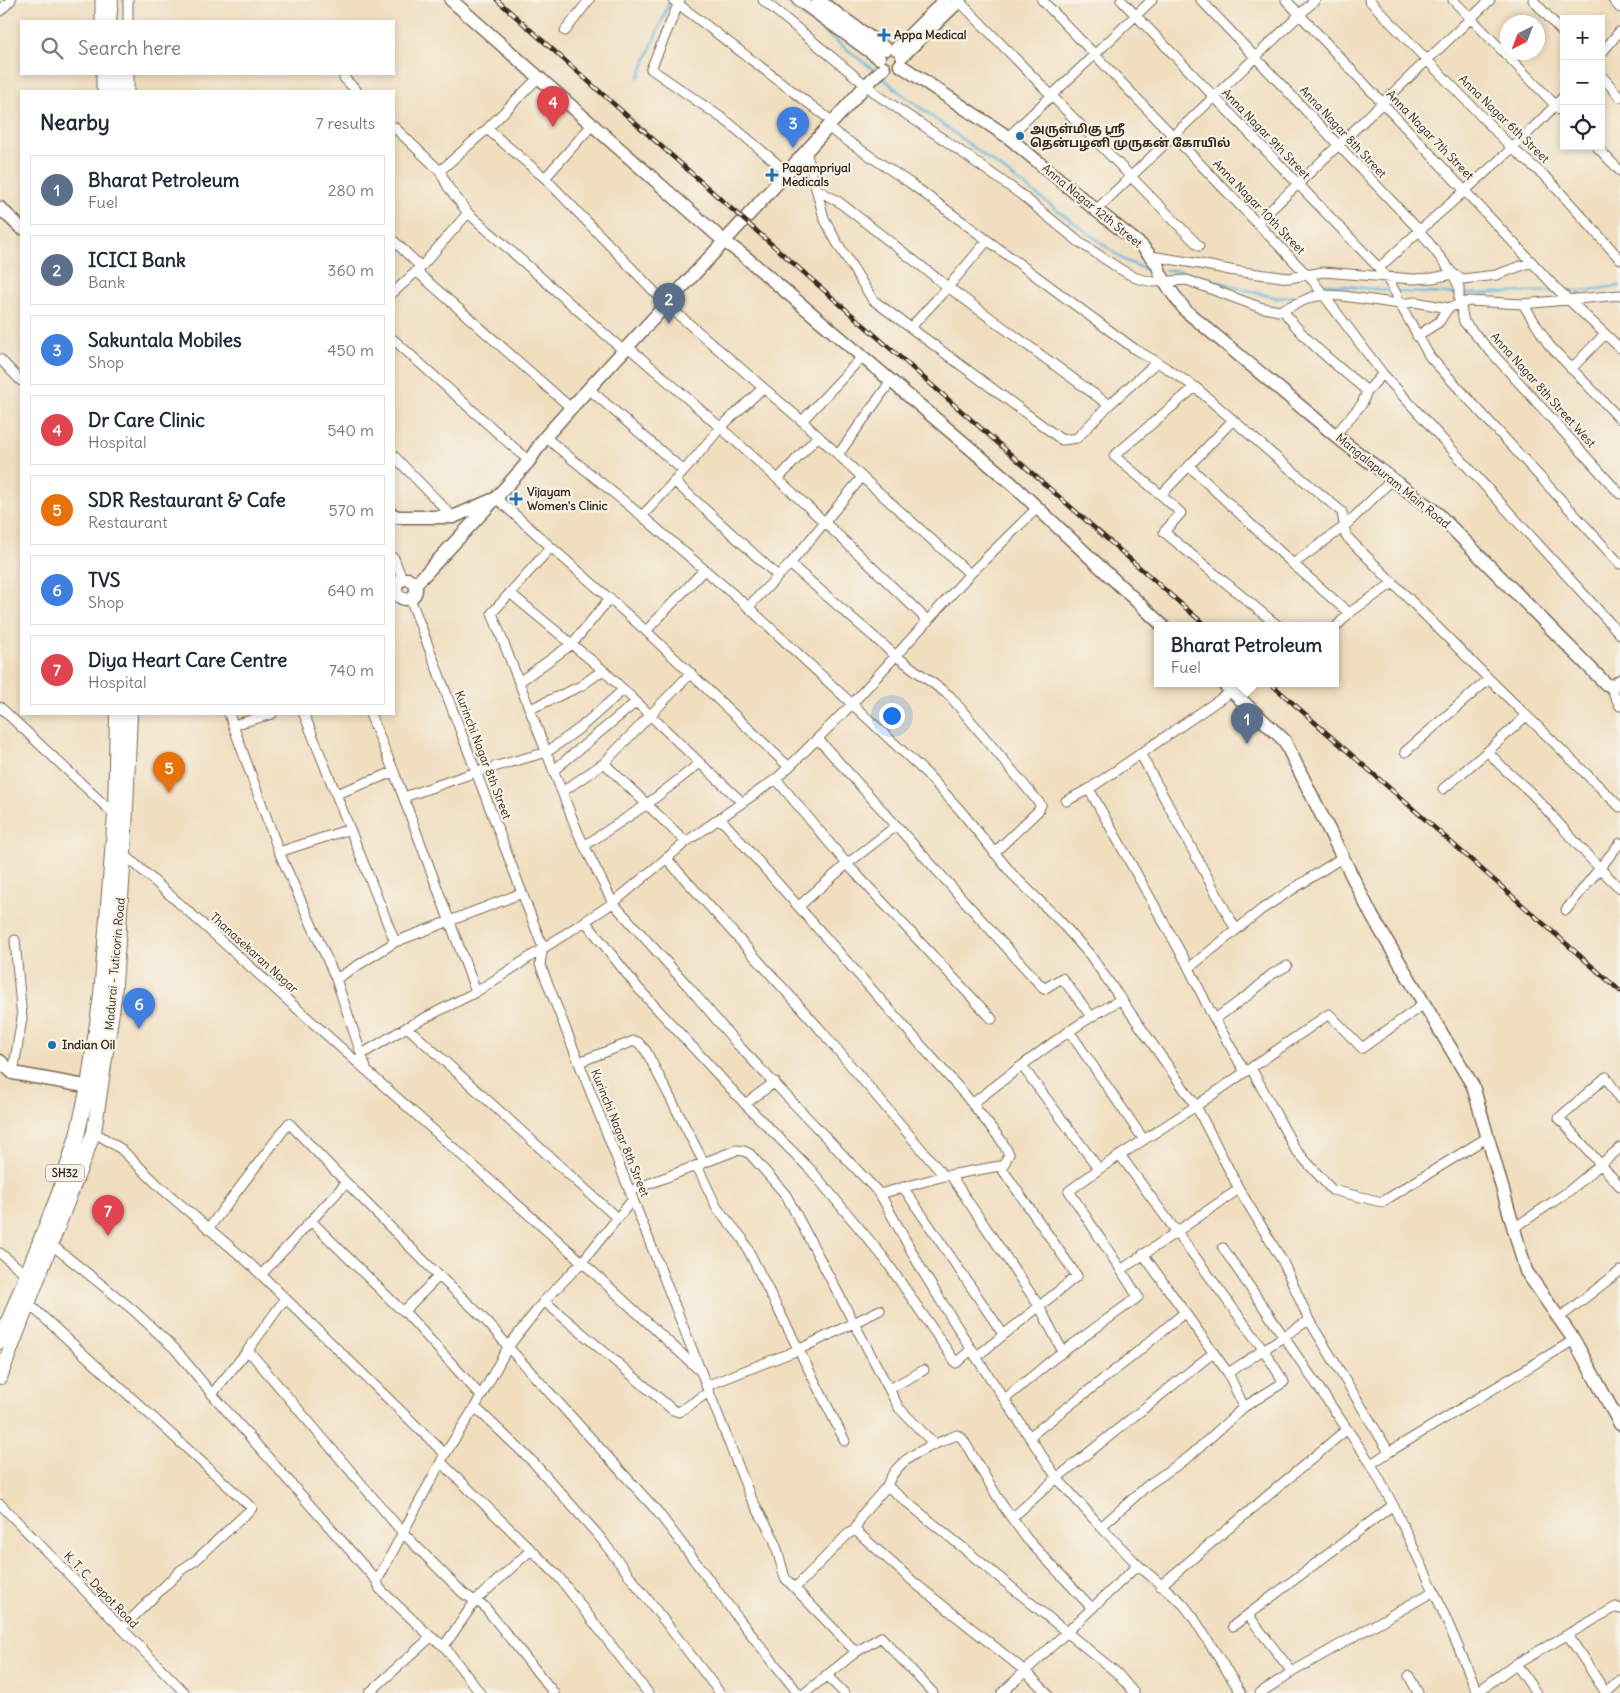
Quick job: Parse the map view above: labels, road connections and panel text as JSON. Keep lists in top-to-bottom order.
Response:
{
  "streets": {
    "main road": ["Madurai - Tuticorin Road", "SH32"],
    "street": [
      "Anna Nagar 6th Street",
      "Anna Nagar 8th Street",
      "Anna Nagar 9th Street",
      "Anna Nagar 7th Street",
      "Anna Nagar 12th Street",
      "Anna Nagar 10th Street",
      "Anna Nagar 8th Street West",
      "Mangalapuram Main Road",
      "Kurinchi Nagar 8th Street",
      "Thanasekaran Nagar",
      "K. T. C. Depot Road"
    ]
  },
  "crossings": [
    ["Anna Nagar 8th Street", "Anna Nagar 8th Street West"],
    ["Anna Nagar 12th Street", "Mangalapuram Main Road"],
    ["Kurinchi Nagar 8th Street", "Thanasekaran Nagar"],
    ["Thanasekaran Nagar", "Madurai - Tuticorin Road"]
  ],
  "places": {
    "health": ["Appa Medical", "Pagampriyal Medicals", "Vijayam Women's Clinic"],
    "other": ["அருள்மிகு ஶ்ரீ தென்பழனி முருகன் கோயில்", "Indian Oil"]
  },
  "north": "bottom left",
  "page": {
    "map_buttons": ["+", "−"],
    "search": "Search here",
    "pins": [
      "4",
      "3",
      "2",
      "1",
      "5",
      "6",
      "7"
    ],
    "heading": ["Nearby", "7 results"],
    "list": [
      {
        "mark": "1",
        "name": "Bharat Petroleum",
        "note": "Fuel",
        "value": "280 m"
      },
      {
        "mark": "2",
        "name": "ICICI Bank",
        "note": "Bank",
        "value": "360 m"
      },
      {
        "mark": "3",
        "name": "Sakuntala Mobiles",
        "note": "Shop",
        "value": "450 m"
      },
      {
        "mark": "4",
        "name": "Dr Care Clinic",
        "note": "Hospital",
        "value": "540 m"
      },
      {
        "mark": "5",
        "name": "SDR Restaurant & Cafe",
        "note": "Restaurant",
        "value": "570 m"
      },
      {
        "mark": "6",
        "name": "TVS",
        "note": "Shop",
        "value": "640 m"
      },
      {
        "mark": "7",
        "name": "Diya Heart Care Centre",
        "note": "Hospital",
        "value": "740 m"
      }
    ],
    "popup": ["Bharat Petroleum", "Fuel"]
  }
}
